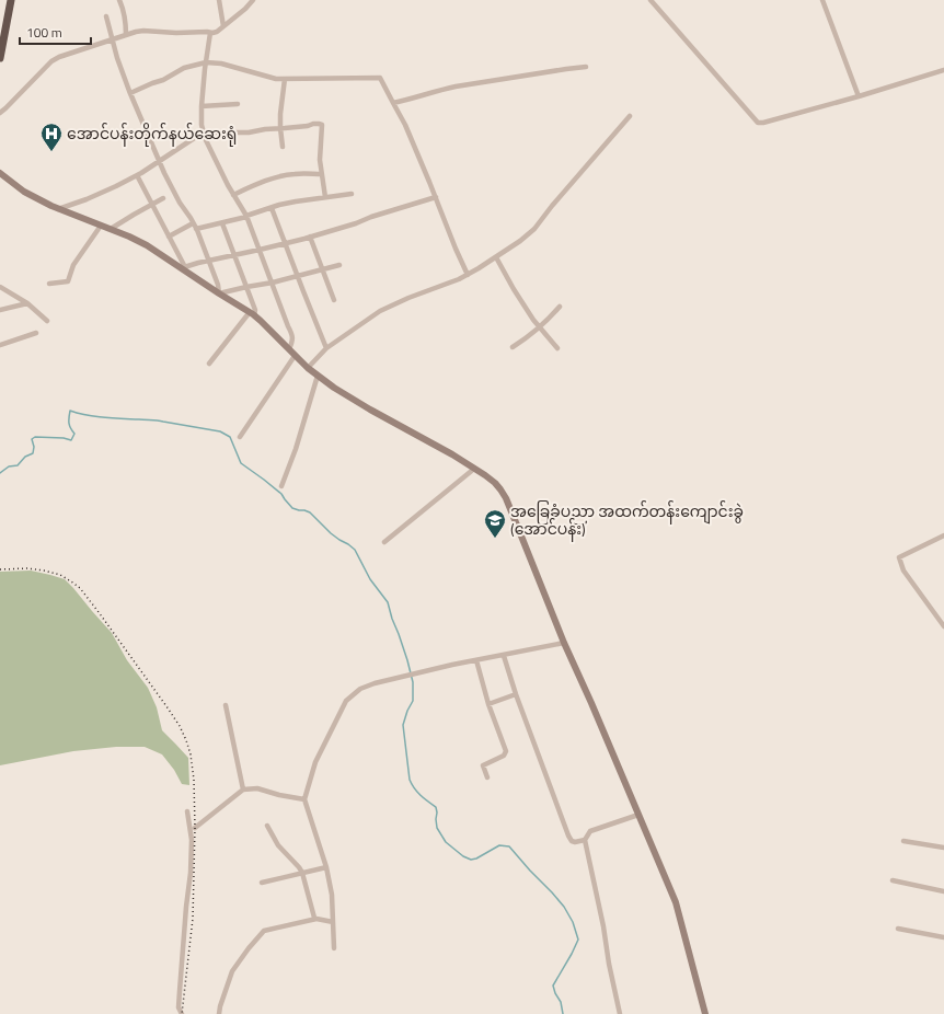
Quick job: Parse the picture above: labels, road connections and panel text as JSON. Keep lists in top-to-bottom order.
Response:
{
  "places": {
    "hospital": ["အောင်ပန်းတိုက်နယ်ဆေးရုံ"],
    "school or university": ["အခြေခံပညာ အထက်တန်းကျောင်းခွဲ (အောင်ပန်း)"]
  },
  "scale_bar": "100 m"
}
